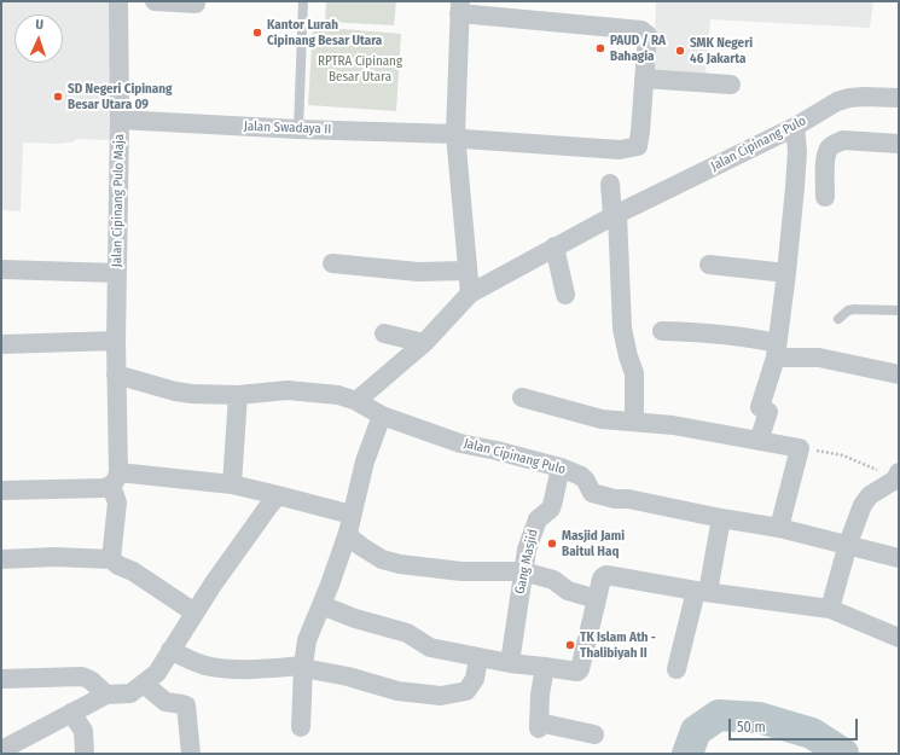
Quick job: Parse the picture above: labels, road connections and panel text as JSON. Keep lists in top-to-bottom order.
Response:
{
  "streets": {
    "street": [
      "Jalan Swadaya II",
      "Jalan Cipinang Pulo",
      "Jalan Cipinang Pulo Maja",
      "Gang Masjid"
    ]
  },
  "crossings": [
    ["Jalan Swadaya II", "Jalan Cipinang Pulo Maja"],
    ["Jalan Cipinang Pulo", "Jalan Cipinang Pulo Maja"],
    ["Jalan Cipinang Pulo", "Gang Masjid"]
  ],
  "parks": ["RPTRA Cipinang Besar Utara"],
  "places": [
    "Kantor Lurah Cipinang Besar Utara",
    "PAUD / RA Bahagia",
    "SMK Negeri 46 Jakarta",
    "SD Negeri Cipinang Besar Utara 09",
    "Masjid Jami Baitul Haq",
    "TK Islam Ath - Thalibiyah II"
  ],
  "scale_bar": "50 m",
  "north": "top"
}
